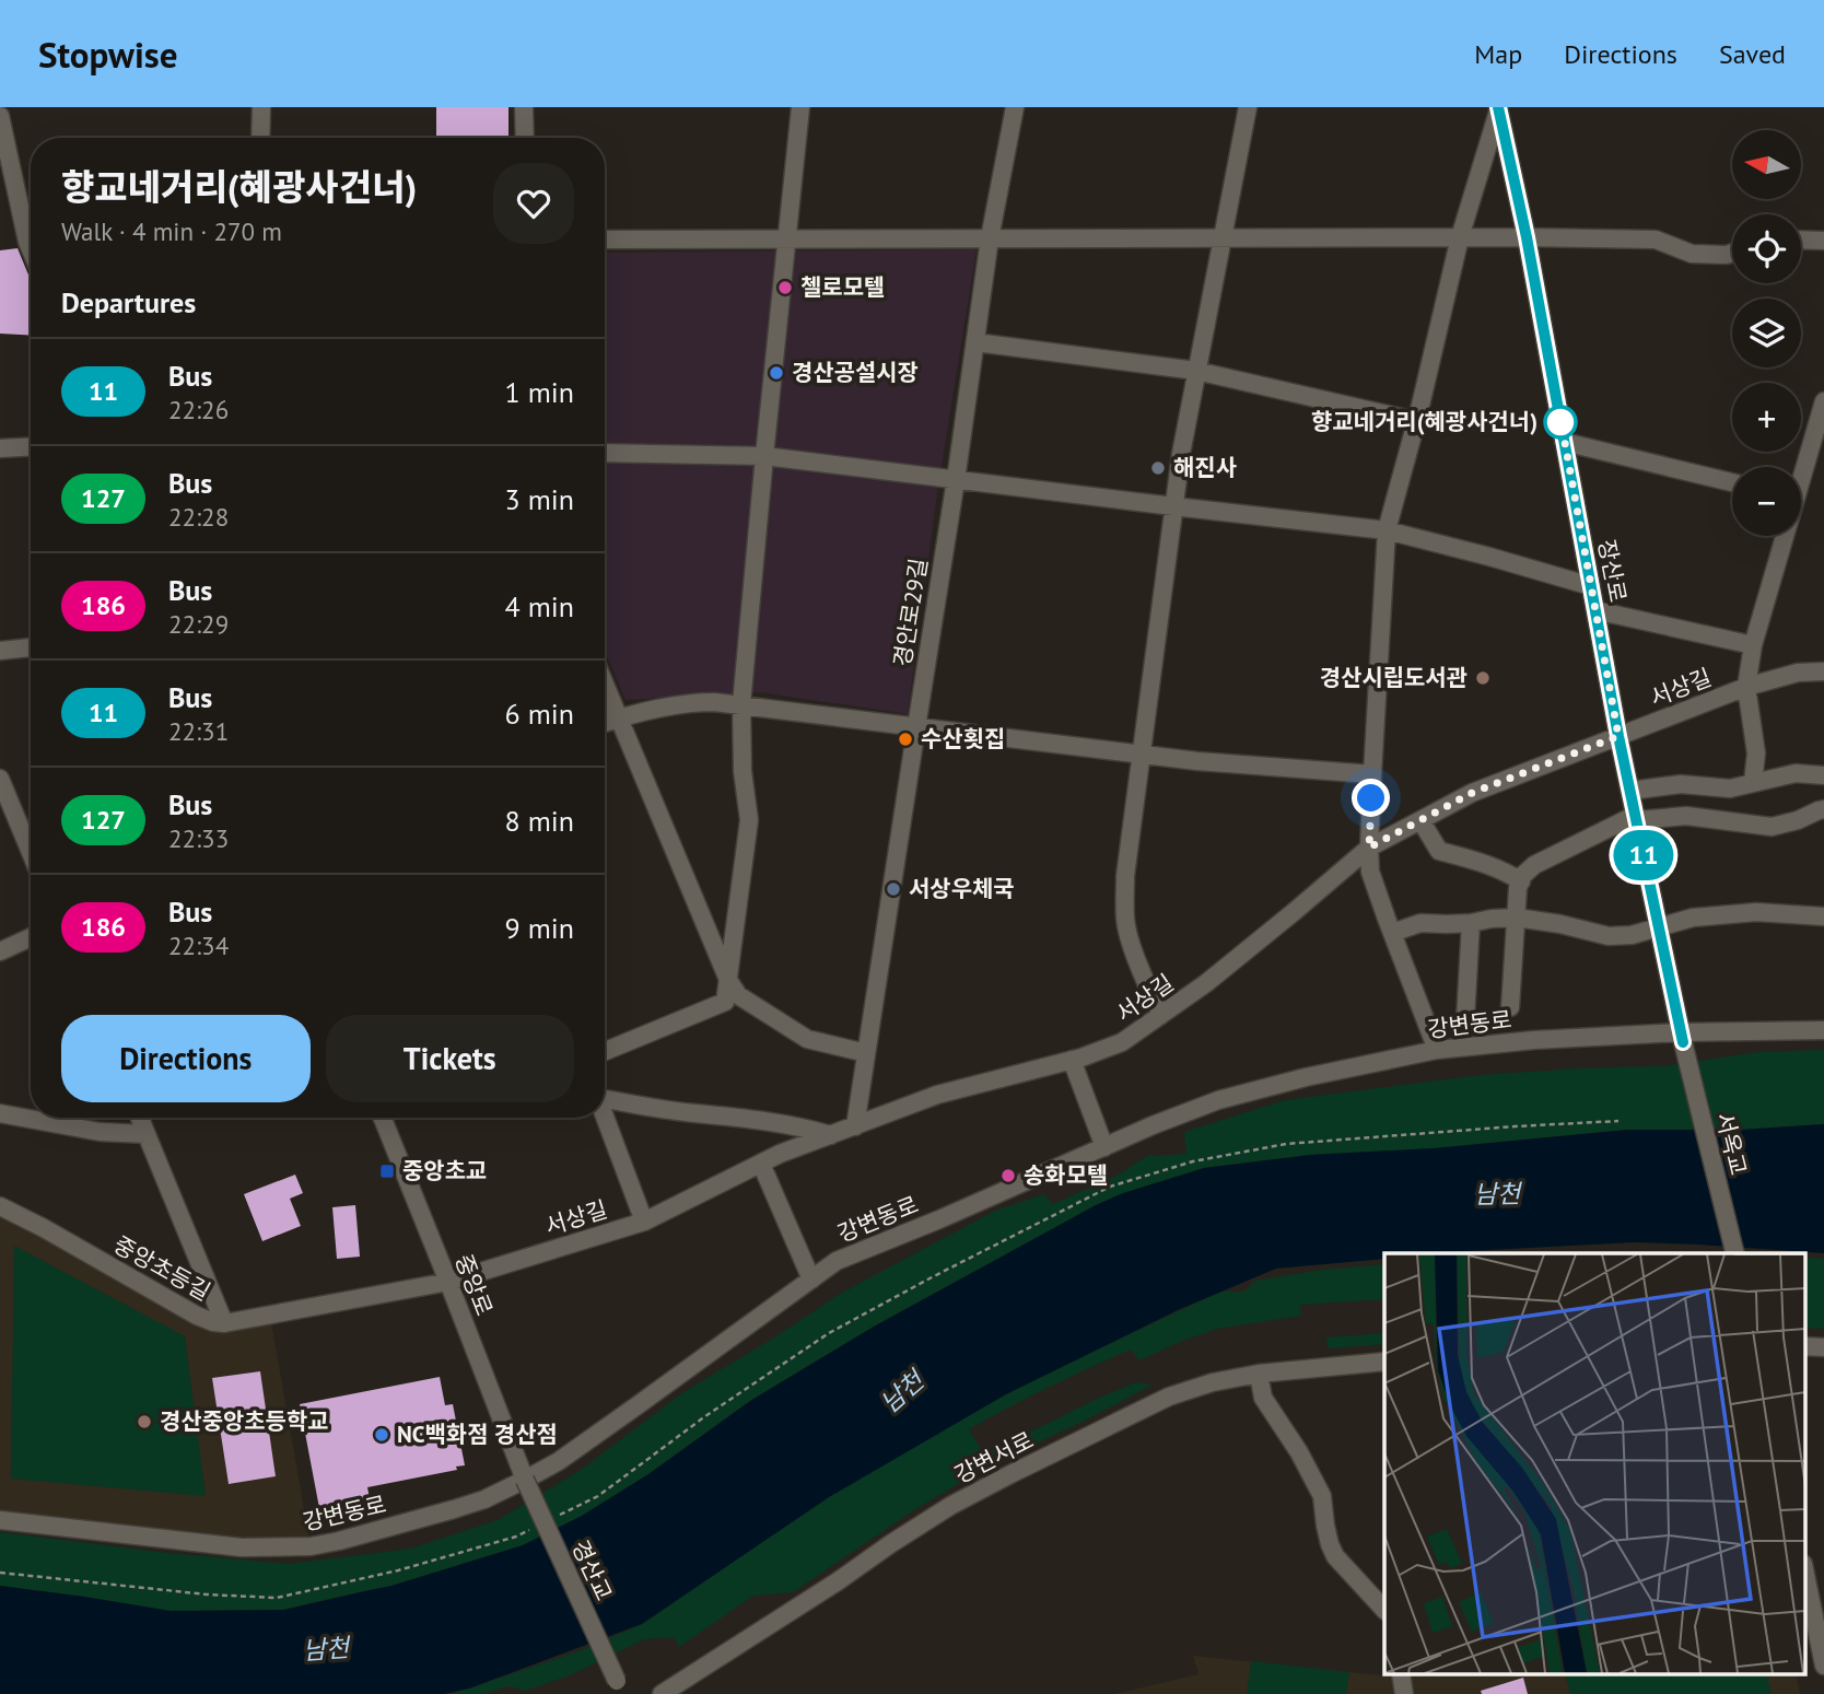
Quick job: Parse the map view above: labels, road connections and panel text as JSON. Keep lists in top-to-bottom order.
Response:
{
  "streets": {
    "street": [
      "장산로",
      "경안로29길",
      "서상길",
      "강변동로",
      "서옥교",
      "중앙초등길",
      "중앙로",
      "강변서로",
      "경산교"
    ]
  },
  "crossings": [
    ["장산로", "서상길"],
    ["장산로", "강변동로"],
    ["장산로", "서옥교"],
    ["경안로29길", "서상길"],
    ["서상길", "중앙초등길"],
    ["서상길", "중앙로"],
    ["강변동로", "서옥교"],
    ["강변동로", "중앙로"],
    ["강변동로", "경산교"],
    ["중앙초등길", "중앙로"],
    ["중앙로", "경산교"]
  ],
  "water": ["남천"],
  "places": {
    "other": [
      "첼로모텔",
      "경산공설시장",
      "향교네거리(혜광사건너)",
      "해진사",
      "경산시립도서관",
      "수산횟집",
      "서상우체국",
      "송화모텔",
      "경산중앙초등학교",
      "NC백화점 경산점"
    ],
    "transit": ["중앙초교"]
  },
  "lines": ["bus line 11"],
  "north": "left",
  "page": {
    "header": "Stopwise",
    "nav": ["Map", "Directions", "Saved"],
    "on_map": "11",
    "map_buttons": ["+", "−"],
    "heading": [
      ["향교네거리(혜광사건너)", "Walk · 4 min · 270 m"],
      "Departures"
    ],
    "list": [
      {
        "mark": "11",
        "name": "Bus",
        "note": "22:26",
        "value": "1 min"
      },
      {
        "mark": "127",
        "name": "Bus",
        "note": "22:28",
        "value": "3 min"
      },
      {
        "mark": "186",
        "name": "Bus",
        "note": "22:29",
        "value": "4 min"
      },
      {
        "mark": "11",
        "name": "Bus",
        "note": "22:31",
        "value": "6 min"
      },
      {
        "mark": "127",
        "name": "Bus",
        "note": "22:33",
        "value": "8 min"
      },
      {
        "mark": "186",
        "name": "Bus",
        "note": "22:34",
        "value": "9 min"
      }
    ],
    "buttons": ["Directions", "Tickets"]
  }
}
